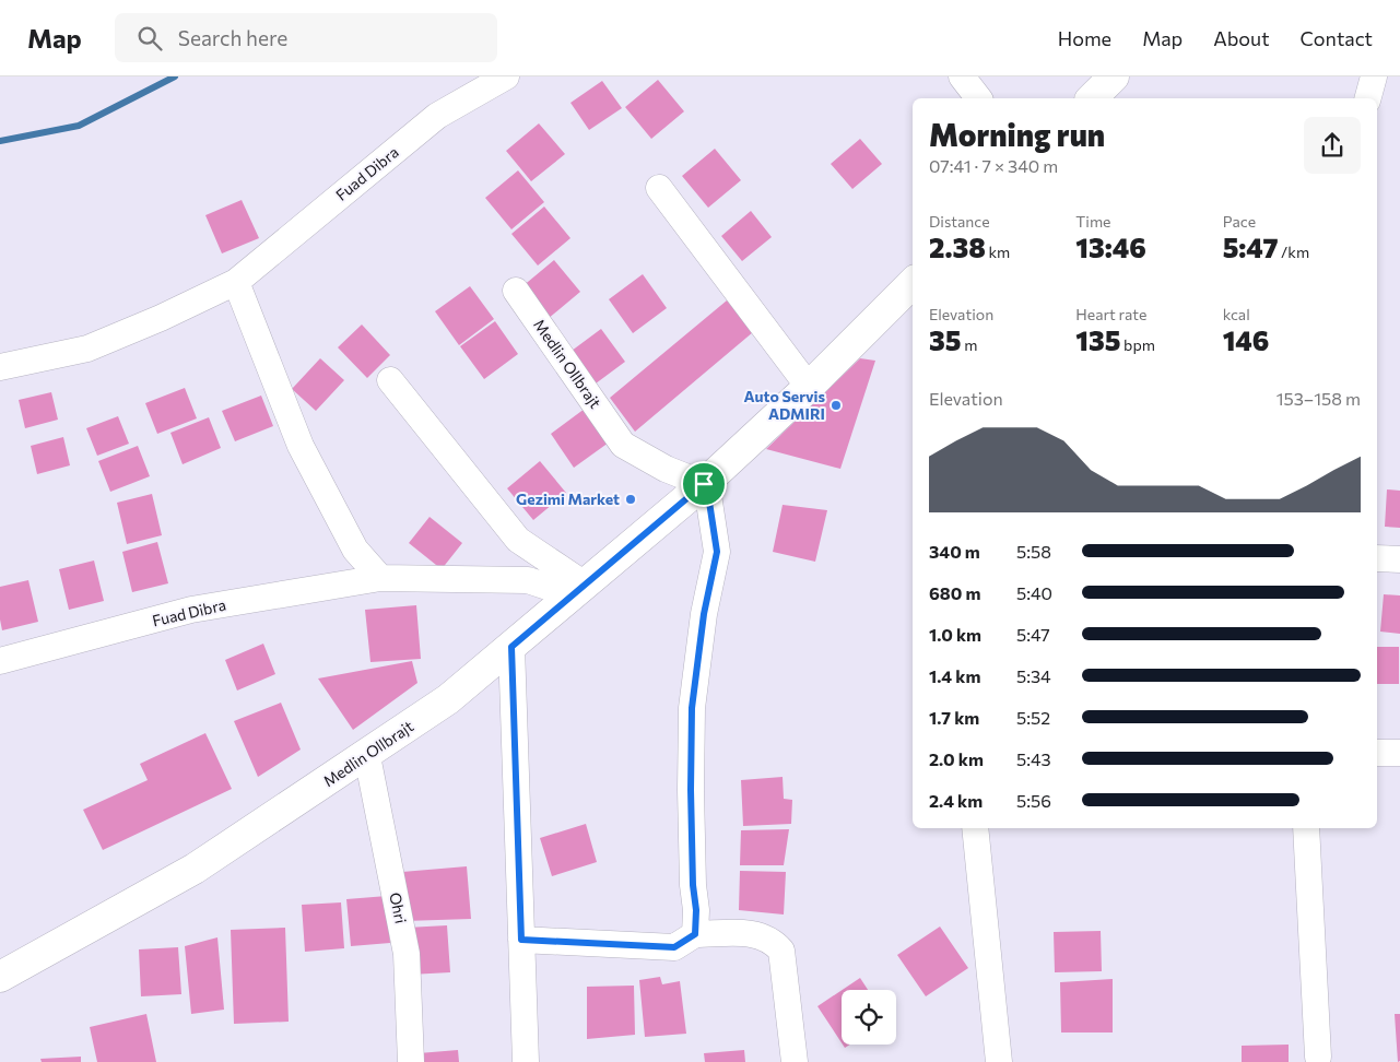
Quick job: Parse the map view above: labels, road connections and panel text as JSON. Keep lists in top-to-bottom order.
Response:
{
  "streets": {
    "main road": ["Medlin Ollbrajt"],
    "street": ["Fuad Dibra", "Ohri"]
  },
  "crossings": [
    ["Fuad Dibra", "Medlin Ollbrajt"],
    ["Medlin Ollbrajt", "Ohri"]
  ],
  "places": ["Auto Servis ADMIRI", "Gezimi Market"],
  "page": {
    "header": "Map",
    "search": "Search here",
    "nav": [
      "Home",
      "Map",
      "About",
      "Contact"
    ],
    "heading": ["Morning run", "07:41 · 7 × 340 m"],
    "stats": [
      ["Distance", "2.38 km"],
      ["Time", "13:46"],
      ["Pace", "5:47 /km"],
      ["Elevation", "35 m"],
      ["Heart rate", "135 bpm"],
      ["kcal", "146"]
    ],
    "chart": ["Elevation", "153–158 m"],
    "list": [
      {
        "name": "340 m",
        "note": "5:58"
      },
      {
        "name": "680 m",
        "note": "5:40"
      },
      {
        "name": "1.0 km",
        "note": "5:47"
      },
      {
        "name": "1.4 km",
        "note": "5:34"
      },
      {
        "name": "1.7 km",
        "note": "5:52"
      },
      {
        "name": "2.0 km",
        "note": "5:43"
      },
      {
        "name": "2.4 km",
        "note": "5:56"
      }
    ]
  }
}
